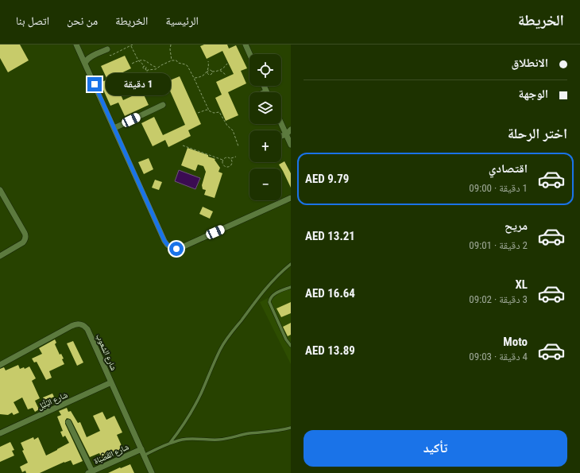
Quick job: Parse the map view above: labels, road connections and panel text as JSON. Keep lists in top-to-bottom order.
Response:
{
  "streets": {
    "street": ["شارع الشعوب", "شارع البُلْبُل", "شارع القَصْبَاة"]
  },
  "crossings": [
    ["شارع الشعوب", "شارع البُلْبُل"],
    ["شارع الشعوب", "شارع القَصْبَاة"]
  ],
  "page": {
    "header": "الخريطة",
    "nav": [
      "الرئيسية",
      "الخريطة",
      "من نحن",
      "اتصل بنا"
    ],
    "banner": ["الانطلاق", "الوجهة"],
    "map_buttons": ["+", "−"],
    "bubble": "1 دقيقة",
    "heading": "اختر الرحلة",
    "list": [
      {
        "name": "اقتصادي",
        "note": "1 دقيقة · 09:00",
        "value": "AED 9.79"
      },
      {
        "name": "مريح",
        "note": "2 دقيقة · 09:01",
        "value": "AED 13.21"
      },
      {
        "name": "XL",
        "note": "3 دقيقة · 09:02",
        "value": "AED 16.64"
      },
      {
        "name": "Moto",
        "note": "4 دقيقة · 09:03",
        "value": "AED 13.89"
      }
    ],
    "buttons": "تأكيد"
  }
}
